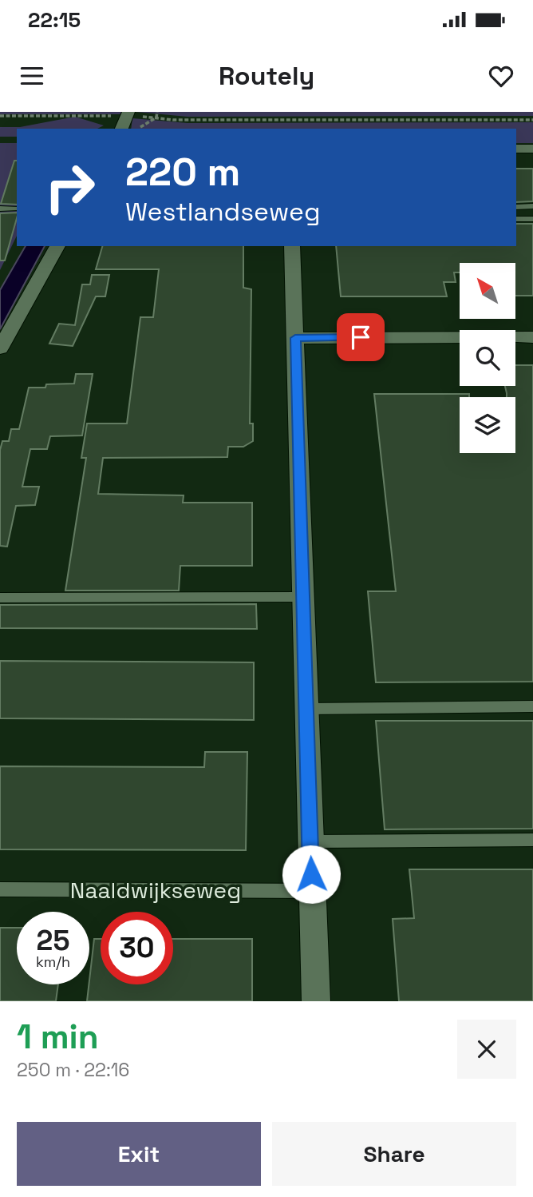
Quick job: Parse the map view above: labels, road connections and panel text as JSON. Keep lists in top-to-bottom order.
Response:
{
  "streets": {
    "lane": ["Naaldwijkseweg"]
  },
  "north": "top left",
  "page": {
    "status": "22:15",
    "header": "Routely",
    "turn": ["220 m", "Westlandseweg"],
    "speed": "25 km/h",
    "limit": "30",
    "heading": ["1 min", "250 m · 22:16"],
    "buttons": ["Exit", "Share"]
  }
}
